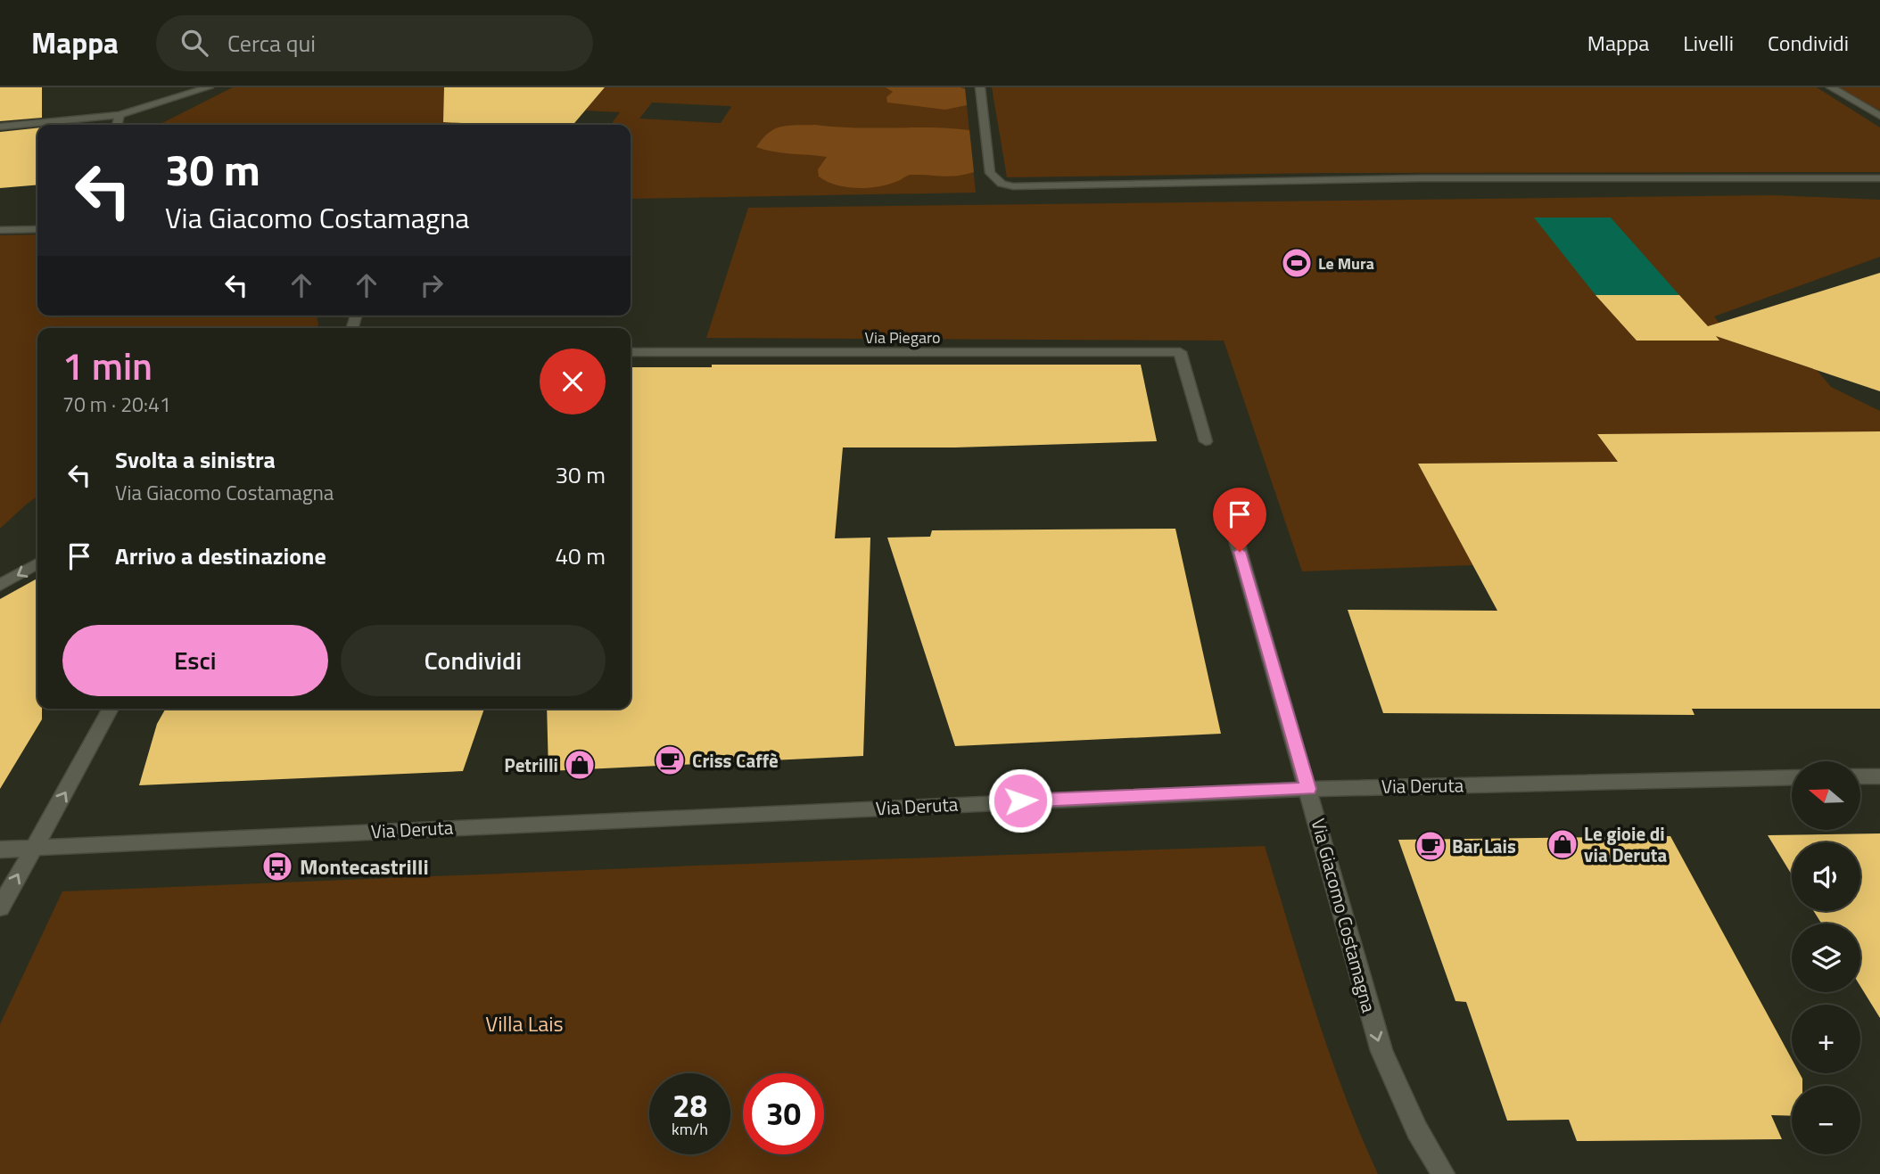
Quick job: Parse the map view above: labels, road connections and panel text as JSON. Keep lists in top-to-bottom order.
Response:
{
  "streets": {
    "street": ["Via Piegaro", "Via Deruta", "Via Giacomo Costamagna"]
  },
  "crossings": [
    ["Via Deruta", "Via Giacomo Costamagna"]
  ],
  "one_way": ["Via Giacomo Costamagna"],
  "parks": ["Villa Lais"],
  "places": {
    "sports": ["Le Mura"],
    "cafe": ["Criss Caffè", "Bar Lais"],
    "shop": ["Petrilli", "Le gioie di via Deruta"],
    "bus stop": ["Montecastrilli"]
  },
  "north": "left",
  "page": {
    "header": "Mappa",
    "search": "Cerca qui",
    "nav": ["Mappa", "Livelli", "Condividi"],
    "turn": ["30 m", "Via Giacomo Costamagna"],
    "heading": ["1 min", "70 m · 20:41"],
    "list": [
      {
        "name": "Svolta a sinistra",
        "note": "Via Giacomo Costamagna",
        "value": "30 m"
      },
      {
        "name": "Arrivo a destinazione",
        "value": "40 m"
      }
    ],
    "buttons": ["Esci", "Condividi"],
    "map_buttons": ["+", "−"],
    "speed": "28 km/h",
    "limit": "30"
  }
}
